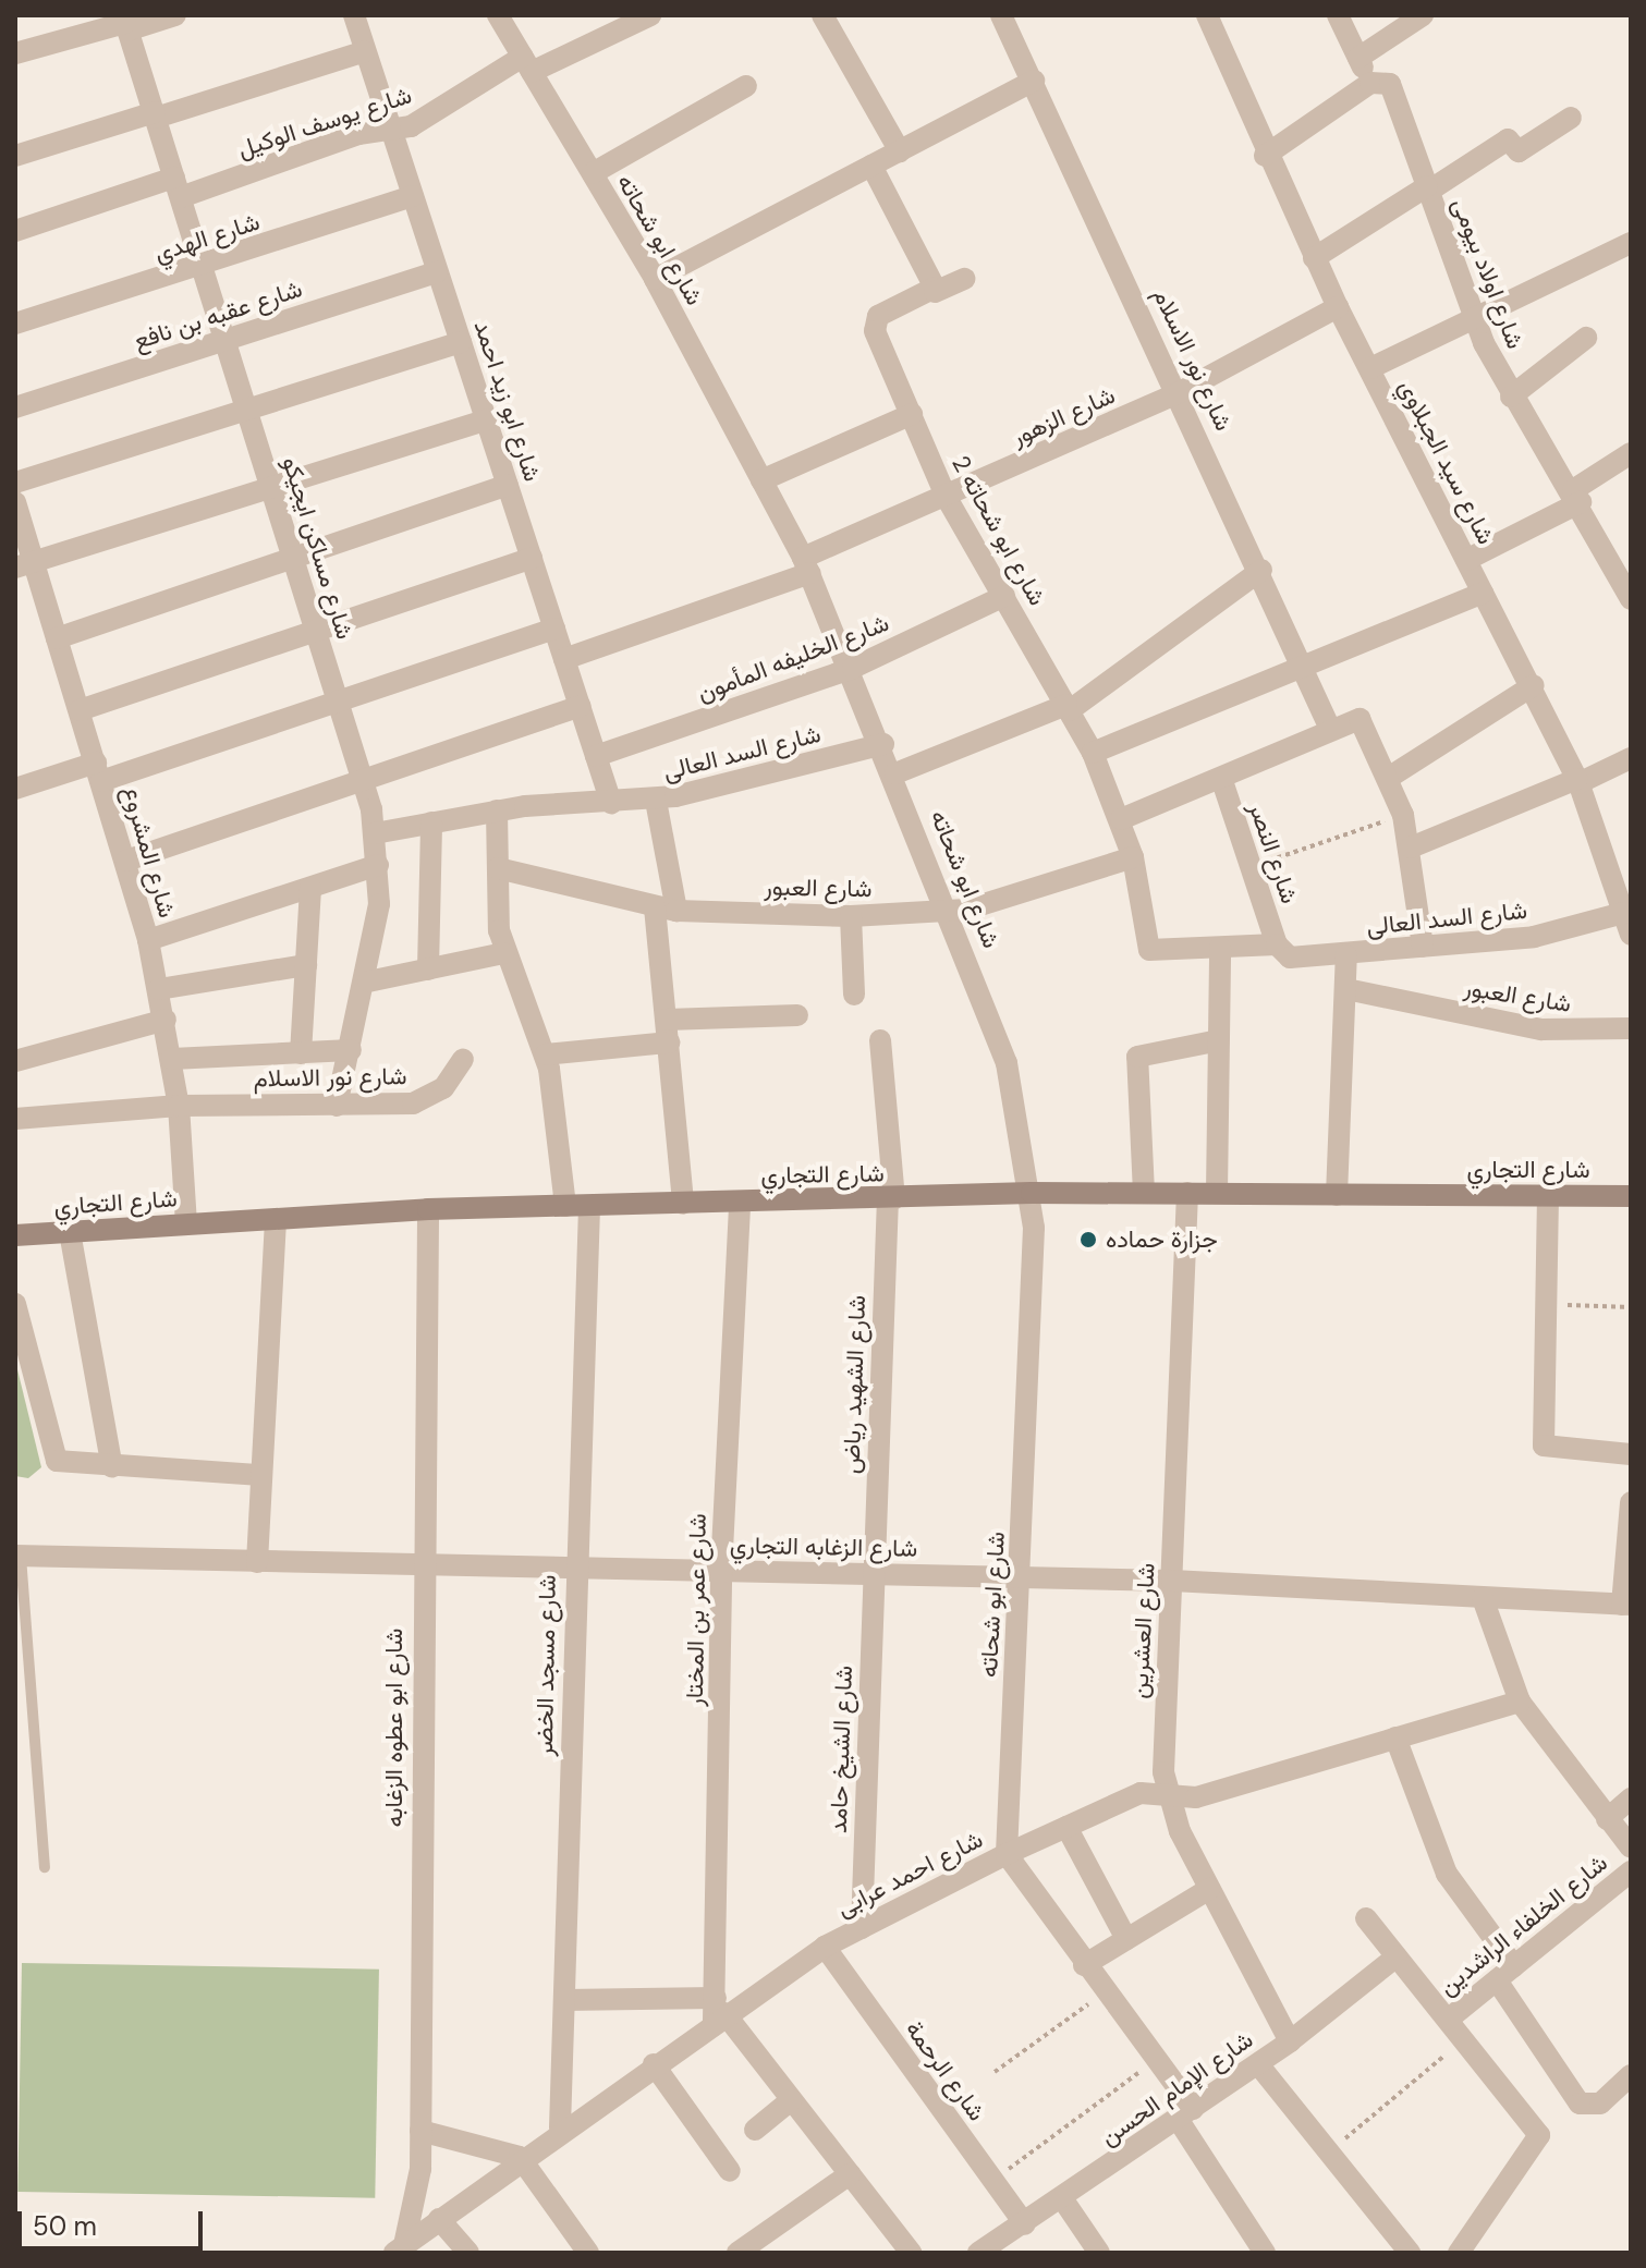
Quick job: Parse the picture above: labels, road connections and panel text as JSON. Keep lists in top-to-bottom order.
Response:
{
  "streets": {
    "street": [
      "شارع يوسف الوكيل",
      "شارع الهدي",
      "شارع ابو شحاته",
      "شارع اولاد بيومى",
      "شارع عقبه بن نافع",
      "شارع نور الاسلام",
      "شارع ابو زيد احمد",
      "شارع الزهور",
      "شارع سيد الجبلاوي",
      "شارع ابو شحاته 2",
      "شارع مساكن ايجيكو",
      "شارع الخليفه المأمون",
      "شارع السد العالى",
      "شارع المشروع",
      "شارع النصر",
      "شارع العبور",
      "شارع التجاري",
      "شارع الشهيد رياض",
      "شارع الزغابه التجاري",
      "شارع عمر بن المختار",
      "شارع العشرين",
      "شارع مسجد الخضر",
      "شارع ابو عطوه الزغابه",
      "شارع الشيخ حامد",
      "شارع احمد عرابى",
      "شارع الخلفاء الراشدين",
      "شارع الرحمة",
      "شارع الإمام الحسن"
    ]
  },
  "crossings": [
    ["شارع يوسف الوكيل", "شارع ابو شحاته"],
    ["شارع يوسف الوكيل", "شارع ابو زيد احمد"],
    ["شارع يوسف الوكيل", "شارع مساكن ايجيكو"],
    ["شارع الهدي", "شارع ابو زيد احمد"],
    ["شارع الهدي", "شارع مساكن ايجيكو"],
    ["شارع ابو شحاته", "شارع الزهور"],
    ["شارع ابو شحاته", "شارع الخليفه المأمون"],
    ["شارع ابو شحاته", "شارع السد العالى"],
    ["شارع ابو شحاته", "شارع العبور"],
    ["شارع ابو شحاته", "شارع التجاري"],
    ["شارع ابو شحاته", "شارع الزغابه التجاري"],
    ["شارع ابو شحاته", "شارع احمد عرابى"],
    ["شارع عقبه بن نافع", "شارع ابو زيد احمد"],
    ["شارع عقبه بن نافع", "شارع مساكن ايجيكو"],
    ["شارع نور الاسلام", "شارع الزهور"],
    ["شارع نور الاسلام", "شارع مساكن ايجيكو"],
    ["شارع نور الاسلام", "شارع المشروع"],
    ["شارع ابو زيد احمد", "شارع الزهور"],
    ["شارع ابو زيد احمد", "شارع الخليفه المأمون"],
    ["شارع ابو زيد احمد", "شارع السد العالى"],
    ["شارع الزهور", "شارع سيد الجبلاوي"],
    ["شارع الزهور", "شارع ابو شحاته 2"],
    ["شارع سيد الجبلاوي", "شارع السد العالى"],
    ["شارع ابو شحاته 2", "شارع الخليفه المأمون"],
    ["شارع ابو شحاته 2", "شارع العبور"],
    ["شارع السد العالى", "شارع النصر"],
    ["شارع المشروع", "شارع التجاري"],
    ["شارع التجاري", "شارع الشهيد رياض"],
    ["شارع التجاري", "شارع عمر بن المختار"],
    ["شارع التجاري", "شارع العشرين"],
    ["شارع التجاري", "شارع مسجد الخضر"],
    ["شارع التجاري", "شارع ابو عطوه الزغابه"],
    ["شارع الشهيد رياض", "شارع الزغابه التجاري"],
    ["شارع الشهيد رياض", "شارع الشيخ حامد"],
    ["شارع الزغابه التجاري", "شارع عمر بن المختار"],
    ["شارع الزغابه التجاري", "شارع العشرين"],
    ["شارع الزغابه التجاري", "شارع مسجد الخضر"],
    ["شارع الزغابه التجاري", "شارع ابو عطوه الزغابه"],
    ["شارع الزغابه التجاري", "شارع الشيخ حامد"],
    ["شارع عمر بن المختار", "شارع احمد عرابى"],
    ["شارع العشرين", "شارع احمد عرابى"],
    ["شارع العشرين", "شارع الإمام الحسن"],
    ["شارع مسجد الخضر", "شارع احمد عرابى"],
    ["شارع ابو عطوه الزغابه", "شارع احمد عرابى"],
    ["شارع الشيخ حامد", "شارع احمد عرابى"],
    ["شارع احمد عرابى", "شارع الرحمة"],
    ["شارع الرحمة", "شارع الإمام الحسن"]
  ],
  "places": ["جزارة حماده"],
  "scale_bar": "50 m"
}
